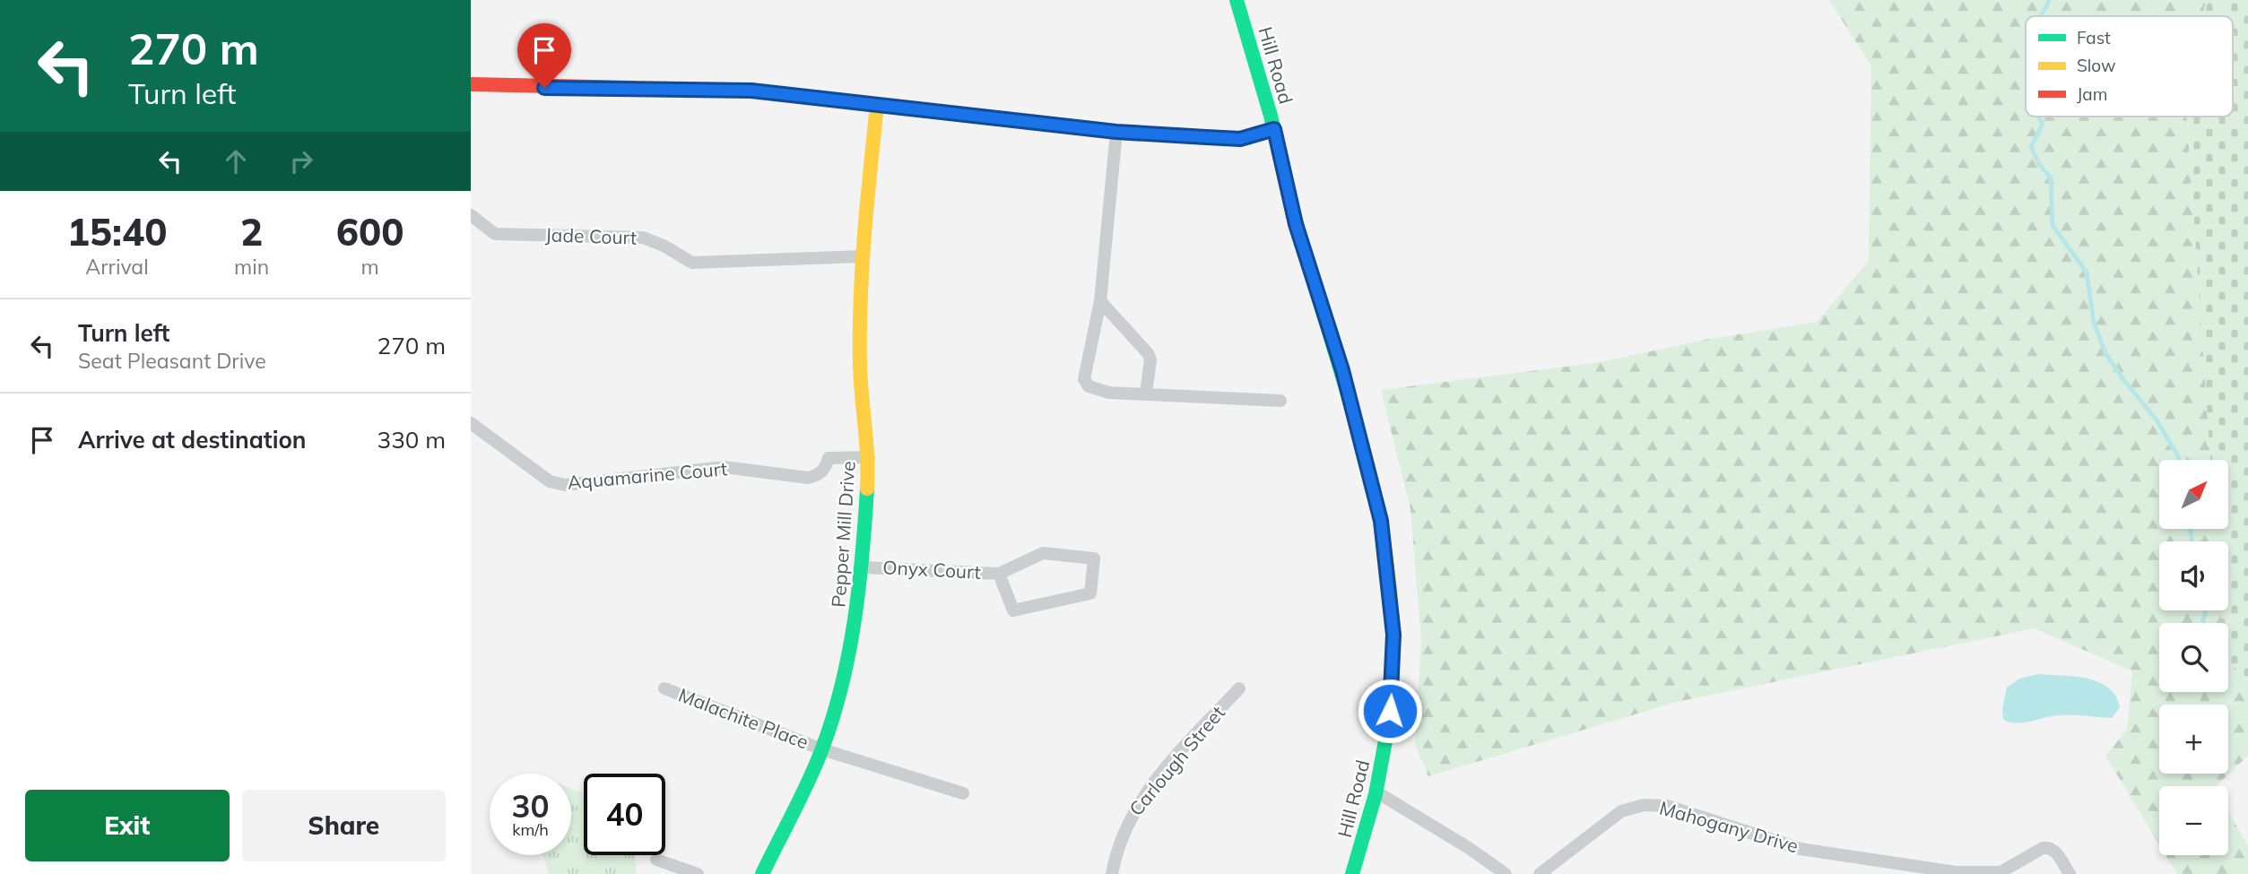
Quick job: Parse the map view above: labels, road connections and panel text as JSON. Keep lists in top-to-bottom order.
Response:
{
  "streets": {
    "street": [
      "Hill Road",
      "Jade Court",
      "Aquamarine Court",
      "Pepper Mill Drive",
      "Onyx Court",
      "Malachite Place",
      "Carlough Street",
      "Mahogany Drive"
    ]
  },
  "crossings": [
    ["Jade Court", "Pepper Mill Drive"],
    ["Aquamarine Court", "Pepper Mill Drive"],
    ["Pepper Mill Drive", "Onyx Court"],
    ["Pepper Mill Drive", "Malachite Place"]
  ],
  "legend": ["Fast", "Slow", "Jam"],
  "north": "top right",
  "page": {
    "turn": ["270 m", "Turn left"],
    "eta": [
      "15:40",
      "Arrival",
      "2",
      "min",
      "600",
      "m"
    ],
    "list": [
      {
        "name": "Turn left",
        "note": "Seat Pleasant Drive",
        "value": "270 m"
      },
      {
        "name": "Arrive at destination",
        "value": "330 m"
      }
    ],
    "map_buttons": ["+", "−"],
    "speed": "30 km/h",
    "limit": "40",
    "buttons": ["Exit", "Share"]
  }
}
